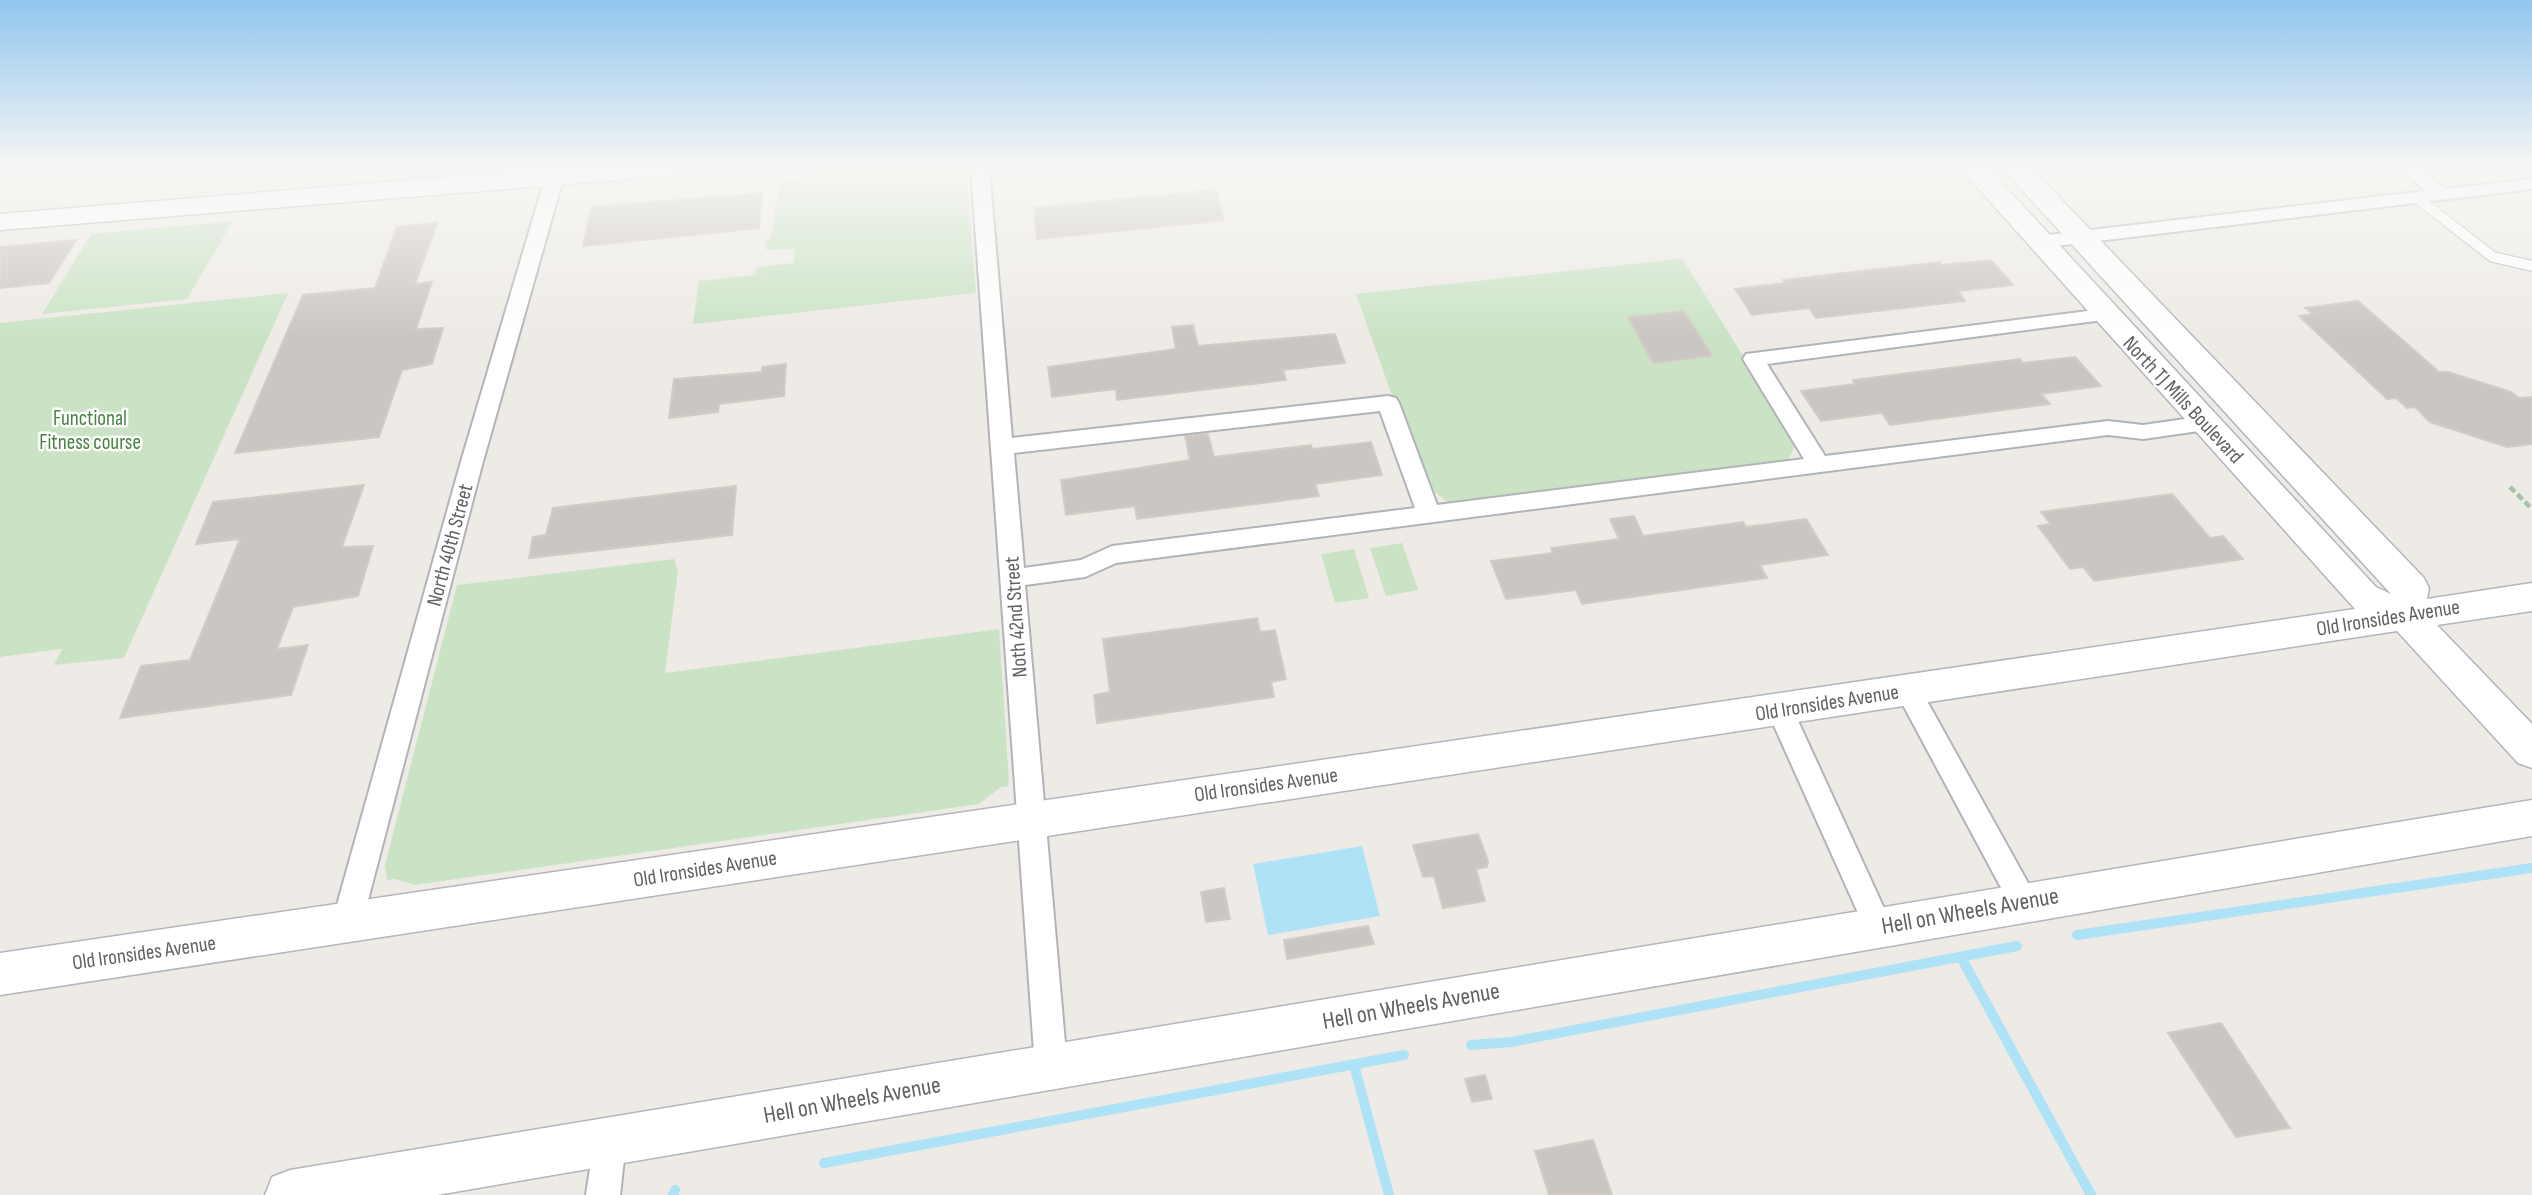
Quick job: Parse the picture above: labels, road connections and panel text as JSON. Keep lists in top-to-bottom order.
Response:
{
  "streets": {
    "street": [
      "North TJ Mills Boulevard",
      "North 40th Street",
      "Noth 42nd Street",
      "Old Ironsides Avenue",
      "Hell on Wheels Avenue"
    ]
  },
  "crossings": [
    ["North TJ Mills Boulevard", "Old Ironsides Avenue"],
    ["North 40th Street", "Old Ironsides Avenue"],
    ["Noth 42nd Street", "Old Ironsides Avenue"],
    ["Noth 42nd Street", "Hell on Wheels Avenue"]
  ],
  "parks": ["Functional Fitness course"]
}
